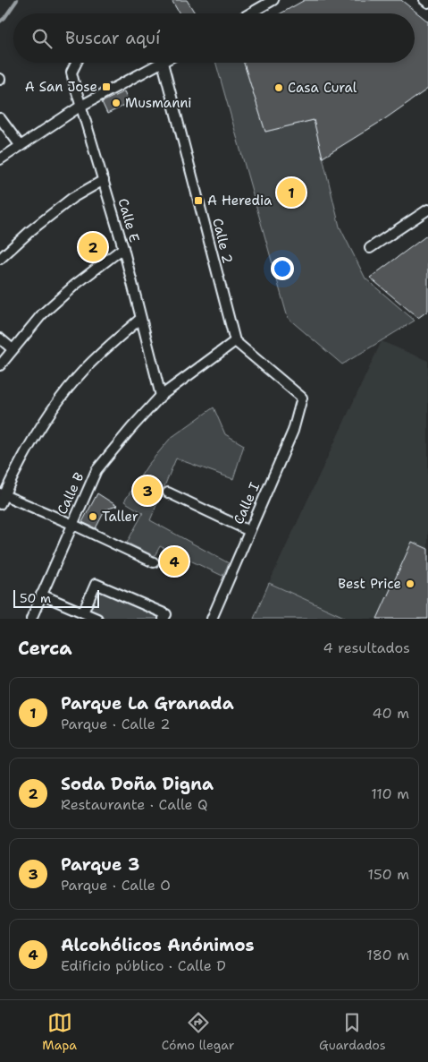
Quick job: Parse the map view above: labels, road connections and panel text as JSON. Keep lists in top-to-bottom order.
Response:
{
  "streets": {
    "street": [
      "Calle E",
      "Calle 2",
      "Calle B",
      "Calle I"
    ]
  },
  "crossings": [
    ["Calle E", "Calle B"],
    ["Calle 2", "Calle B"],
    ["Calle 2", "Calle I"],
    ["Calle B", "Calle I"]
  ],
  "places": {
    "transit": ["A San Jose", "A Heredia"],
    "other": [
      "Casa Cural",
      "Musmanni",
      "Taller",
      "Best Price"
    ]
  },
  "scale_bar": "50 m",
  "page": {
    "search": "Buscar aquí",
    "pins": [
      "1",
      "2",
      "3",
      "4"
    ],
    "scale": "50 m",
    "heading": ["Cerca", "4 resultados"],
    "list": [
      {
        "mark": "1",
        "name": "Parque La Granada",
        "note": "Parque · Calle 2",
        "value": "40 m"
      },
      {
        "mark": "2",
        "name": "Soda Doña Digna",
        "note": "Restaurante · Calle Q",
        "value": "110 m"
      },
      {
        "mark": "3",
        "name": "Parque 3",
        "note": "Parque · Calle O",
        "value": "150 m"
      },
      {
        "mark": "4",
        "name": "Alcohólicos Anónimos",
        "note": "Edificio público · Calle D",
        "value": "180 m"
      }
    ],
    "nav": ["Mapa", "Cómo llegar", "Guardados"]
  }
}
